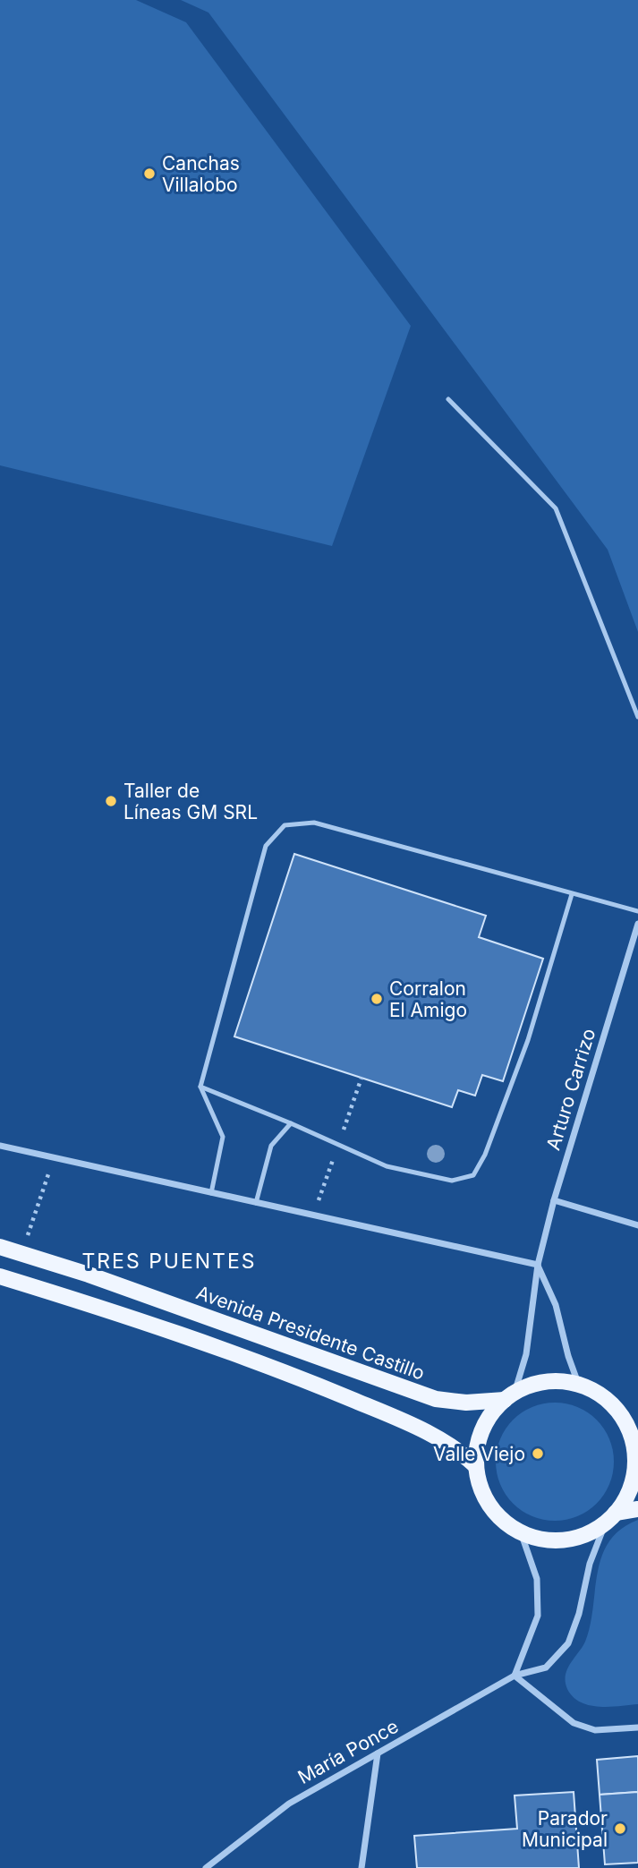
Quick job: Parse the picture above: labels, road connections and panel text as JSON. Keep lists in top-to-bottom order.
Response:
{
  "streets": {
    "main road": ["Avenida Presidente Castillo"],
    "street": ["Arturo Carrizo", "María Ponce"]
  },
  "crossings": [
    ["Arturo Carrizo", "Avenida Presidente Castillo"],
    ["Arturo Carrizo", "María Ponce"],
    ["Avenida Presidente Castillo", "María Ponce"]
  ],
  "districts": ["TRES PUENTES"],
  "places": [
    "Canchas Villalobo",
    "Taller de Líneas GM SRL",
    "Corralon El Amigo",
    "Valle Viejo",
    "Parador Municipal"
  ]
}
